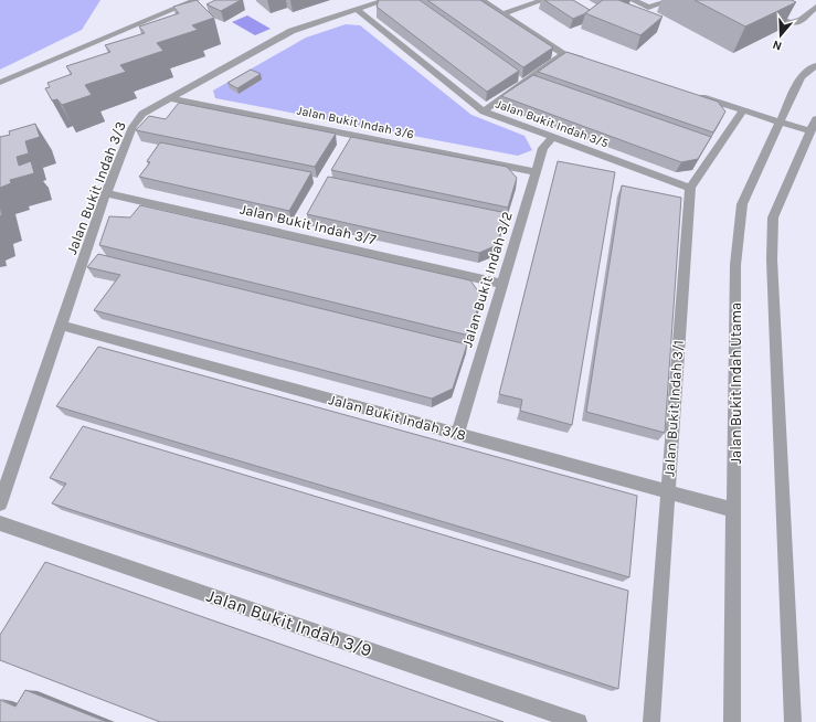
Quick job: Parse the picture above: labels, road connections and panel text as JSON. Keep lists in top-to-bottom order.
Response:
{
  "streets": {
    "street": [
      "Jalan Bukit Indah 3/6",
      "Jalan Bukit Indah 3/5",
      "Jalan Bukit Indah 3/3",
      "Jalan Bukit Indah 3/7",
      "Jalan Bukit Indah 3/2",
      "Jalan Bukit Indah Utama",
      "Jalan Bukit Indah 3/1",
      "Jalan Bukit Indah 3/8",
      "Jalan Bukit Indah 3/9"
    ]
  },
  "crossings": [
    ["Jalan Bukit Indah 3/6", "Jalan Bukit Indah 3/3"],
    ["Jalan Bukit Indah 3/6", "Jalan Bukit Indah 3/2"],
    ["Jalan Bukit Indah 3/5", "Jalan Bukit Indah 3/3"],
    ["Jalan Bukit Indah 3/5", "Jalan Bukit Indah 3/2"],
    ["Jalan Bukit Indah 3/5", "Jalan Bukit Indah 3/1"],
    ["Jalan Bukit Indah 3/3", "Jalan Bukit Indah 3/7"],
    ["Jalan Bukit Indah 3/3", "Jalan Bukit Indah 3/8"],
    ["Jalan Bukit Indah 3/7", "Jalan Bukit Indah 3/2"],
    ["Jalan Bukit Indah 3/2", "Jalan Bukit Indah 3/8"],
    ["Jalan Bukit Indah Utama", "Jalan Bukit Indah 3/8"],
    ["Jalan Bukit Indah 3/1", "Jalan Bukit Indah 3/8"]
  ],
  "north": "bottom"
}
